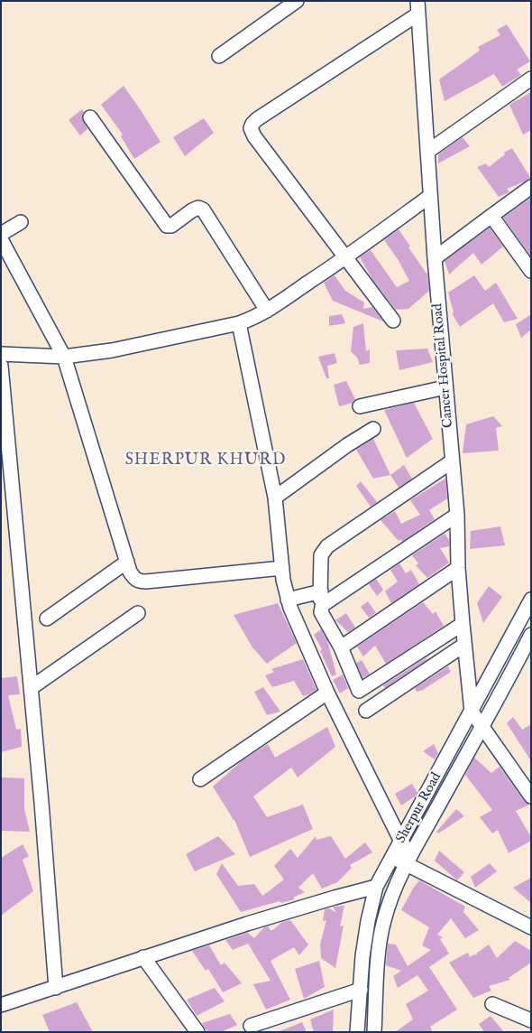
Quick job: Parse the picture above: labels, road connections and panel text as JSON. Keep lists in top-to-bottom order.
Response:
{
  "streets": {
    "street": ["Cancer Hospital Road", "Sherpur Road"]
  },
  "crossings": [
    ["Cancer Hospital Road", "Sherpur Road"]
  ],
  "districts": ["SHERPUR KHURD"]
}
